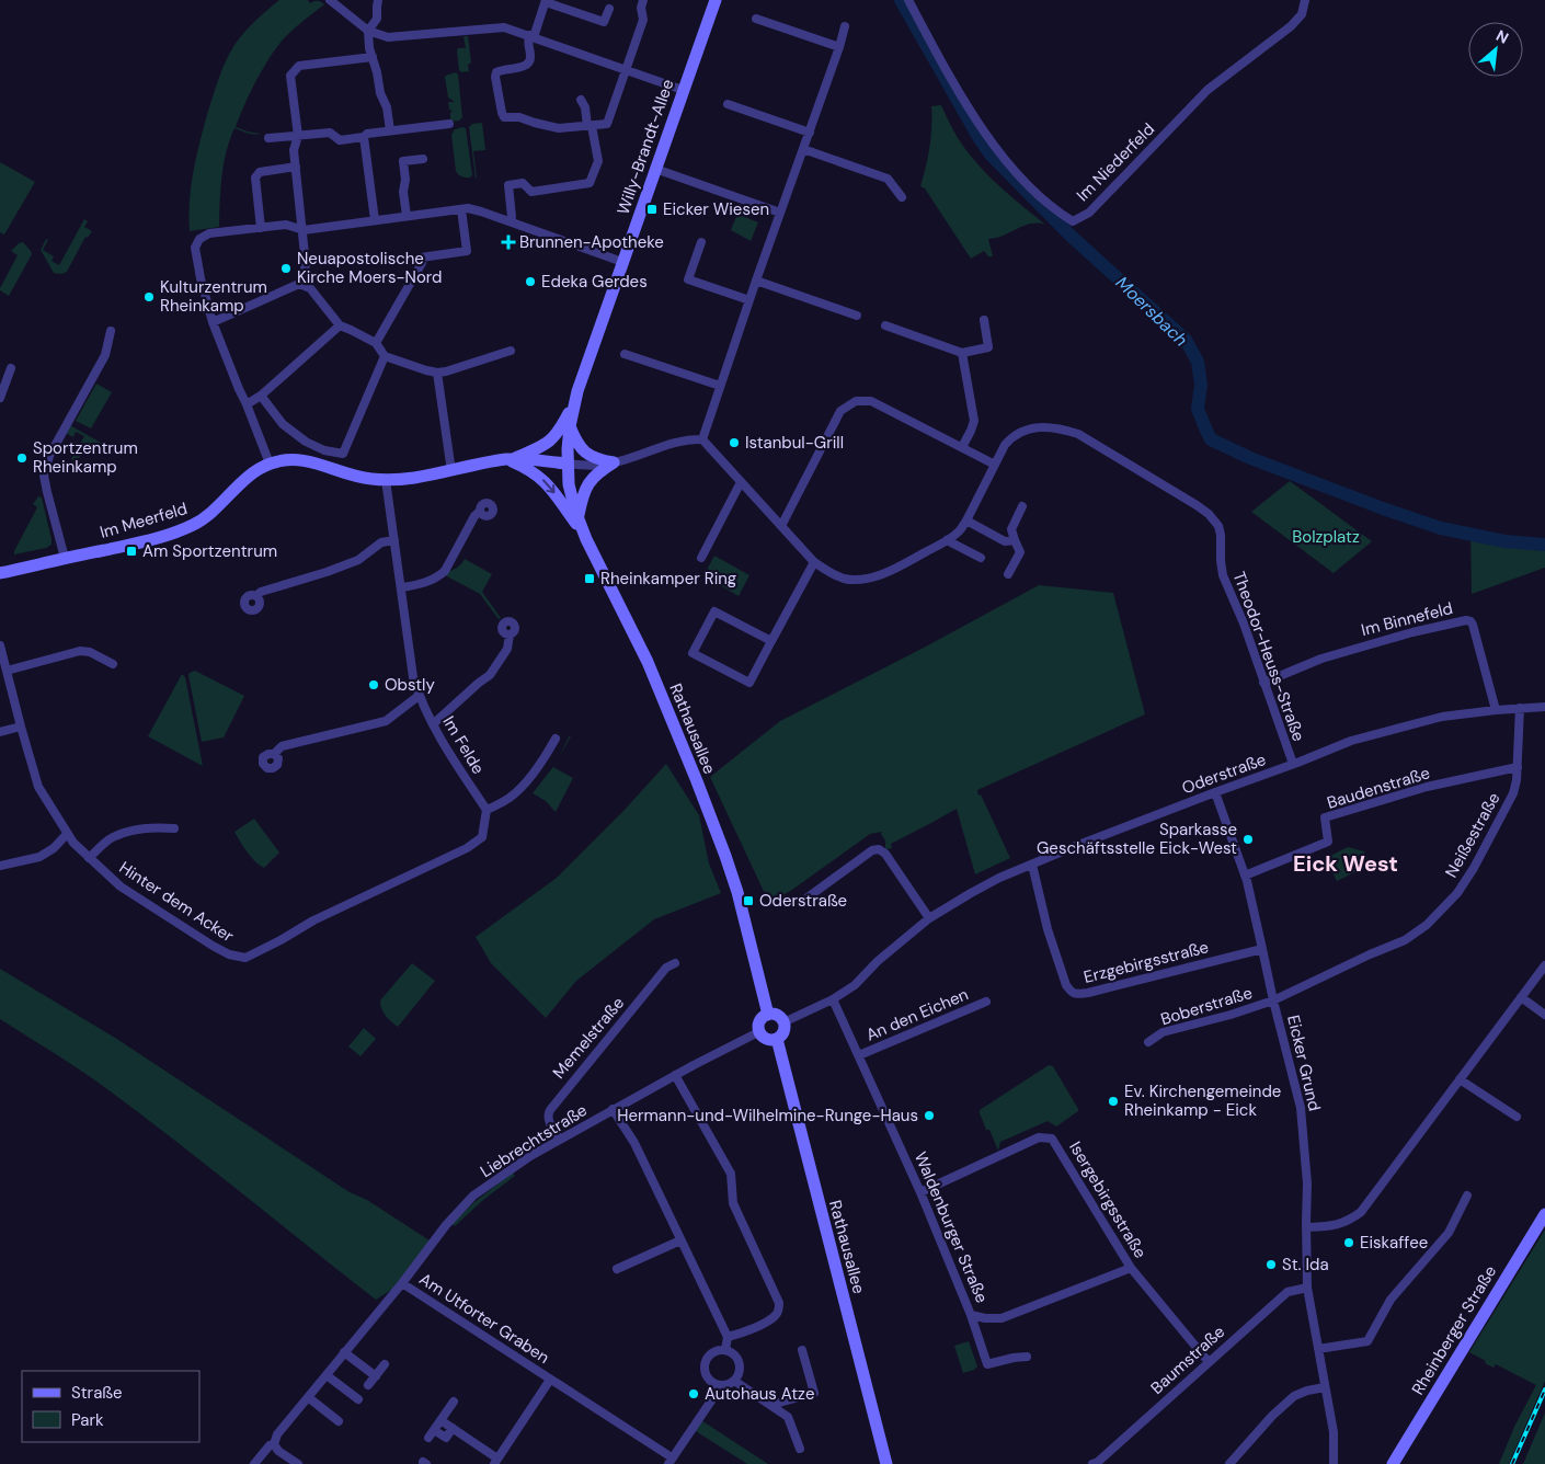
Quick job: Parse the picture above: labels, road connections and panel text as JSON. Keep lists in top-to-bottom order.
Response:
{
  "streets": {
    "street": [
      "Willy-Brandt-Allee",
      "Im Niederfeld",
      "Im Meerfeld",
      "Im Binnefeld",
      "Theodor-Heuss-Straße",
      "Rathausallee",
      "Im Felde",
      "Oderstraße",
      "Baudenstraße",
      "Neißestraße",
      "Hinter dem Acker",
      "Erzgebirgsstraße",
      "Boberstraße",
      "An den Eichen",
      "Memelstraße",
      "Eicker Grund",
      "Liebrechtstraße",
      "Isergebirgsstraße",
      "Waldenburger Straße",
      "Am Utforter Graben",
      "Rheinberger Straße",
      "Baumstraße"
    ]
  },
  "crossings": [
    ["Willy-Brandt-Allee", "Im Meerfeld"],
    ["Willy-Brandt-Allee", "Rathausallee"],
    ["Im Meerfeld", "Rathausallee"],
    ["Im Meerfeld", "Im Felde"],
    ["Im Binnefeld", "Theodor-Heuss-Straße"],
    ["Im Binnefeld", "Oderstraße"],
    ["Theodor-Heuss-Straße", "Oderstraße"],
    ["Rathausallee", "Oderstraße"],
    ["Rathausallee", "Liebrechtstraße"],
    ["Im Felde", "Hinter dem Acker"],
    ["Oderstraße", "Neißestraße"],
    ["Oderstraße", "Erzgebirgsstraße"],
    ["Oderstraße", "Eicker Grund"],
    ["Oderstraße", "Liebrechtstraße"],
    ["Oderstraße", "Waldenburger Straße"],
    ["Baudenstraße", "Neißestraße"],
    ["Baudenstraße", "Eicker Grund"],
    ["Neißestraße", "Boberstraße"],
    ["Neißestraße", "Eicker Grund"],
    ["Erzgebirgsstraße", "Eicker Grund"],
    ["Boberstraße", "Eicker Grund"],
    ["An den Eichen", "Waldenburger Straße"],
    ["Memelstraße", "Liebrechtstraße"],
    ["Eicker Grund", "Baumstraße"],
    ["Liebrechtstraße", "Am Utforter Graben"],
    ["Isergebirgsstraße", "Waldenburger Straße"],
    ["Isergebirgsstraße", "Baumstraße"]
  ],
  "districts": ["Eick West"],
  "water": ["Moersbach"],
  "parks": ["Bolzplatz"],
  "places": {
    "transit": [
      "Eicker Wiesen",
      "Am Sportzentrum",
      "Rheinkamper Ring",
      "Oderstraße"
    ],
    "health": ["Brunnen-Apotheke"],
    "other": [
      "Neuapostolische Kirche Moers-Nord",
      "Edeka Gerdes",
      "Kulturzentrum Rheinkamp",
      "Istanbul-Grill",
      "Sportzentrum Rheinkamp",
      "Obstly",
      "Sparkasse Geschäftsstelle Eick-West",
      "Ev. Kirchengemeinde Rheinkamp - Eick",
      "Hermann-und-Wilhelmine-Runge-Haus",
      "Eiskaffee",
      "St. Ida",
      "Autohaus Atze"
    ]
  },
  "legend": ["Straße", "Park"],
  "north": "top right"
}
